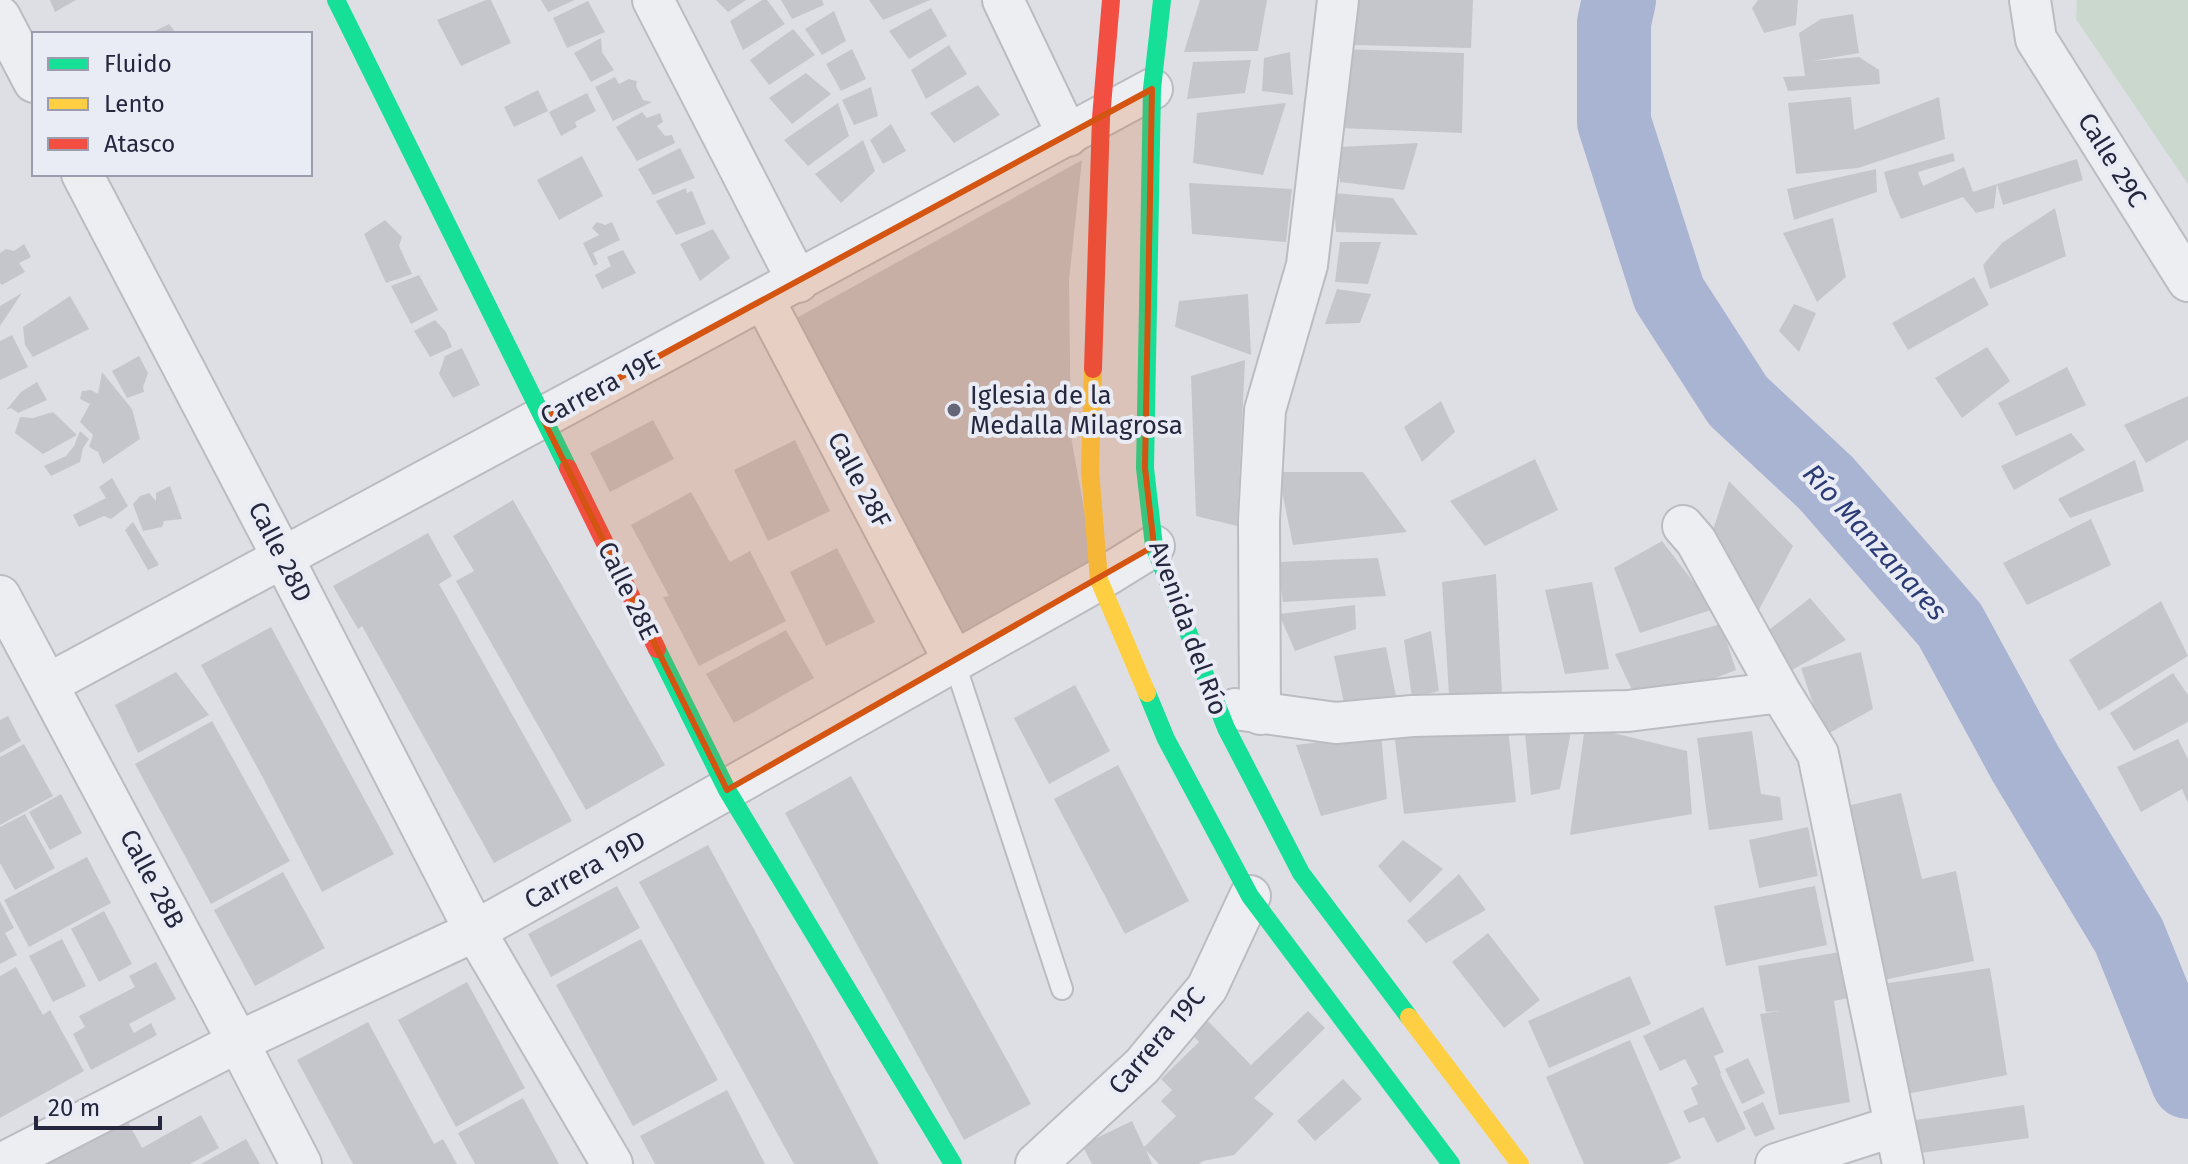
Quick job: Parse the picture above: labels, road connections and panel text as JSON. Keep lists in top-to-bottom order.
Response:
{
  "streets": {
    "main road": ["Calle 28E", "Avenida del Río"],
    "street": [
      "Calle 29C",
      "Carrera 19E",
      "Calle 28F",
      "Calle 28D",
      "Carrera 19D",
      "Calle 28B",
      "Carrera 19C"
    ]
  },
  "crossings": [
    ["Carrera 19E", "Calle 28F"],
    ["Carrera 19E", "Calle 28D"],
    ["Carrera 19E", "Calle 28E"],
    ["Carrera 19E", "Avenida del Río"],
    ["Carrera 19E", "Calle 28B"],
    ["Calle 28F", "Carrera 19D"],
    ["Calle 28D", "Carrera 19D"],
    ["Calle 28E", "Carrera 19D"],
    ["Avenida del Río", "Carrera 19D"],
    ["Carrera 19D", "Calle 28B"]
  ],
  "water": ["Río Manzanares"],
  "places": ["Iglesia de la Medalla Milagrosa"],
  "legend": ["Fluido", "Lento", "Atasco"],
  "scale_bar": "20 m"
}
